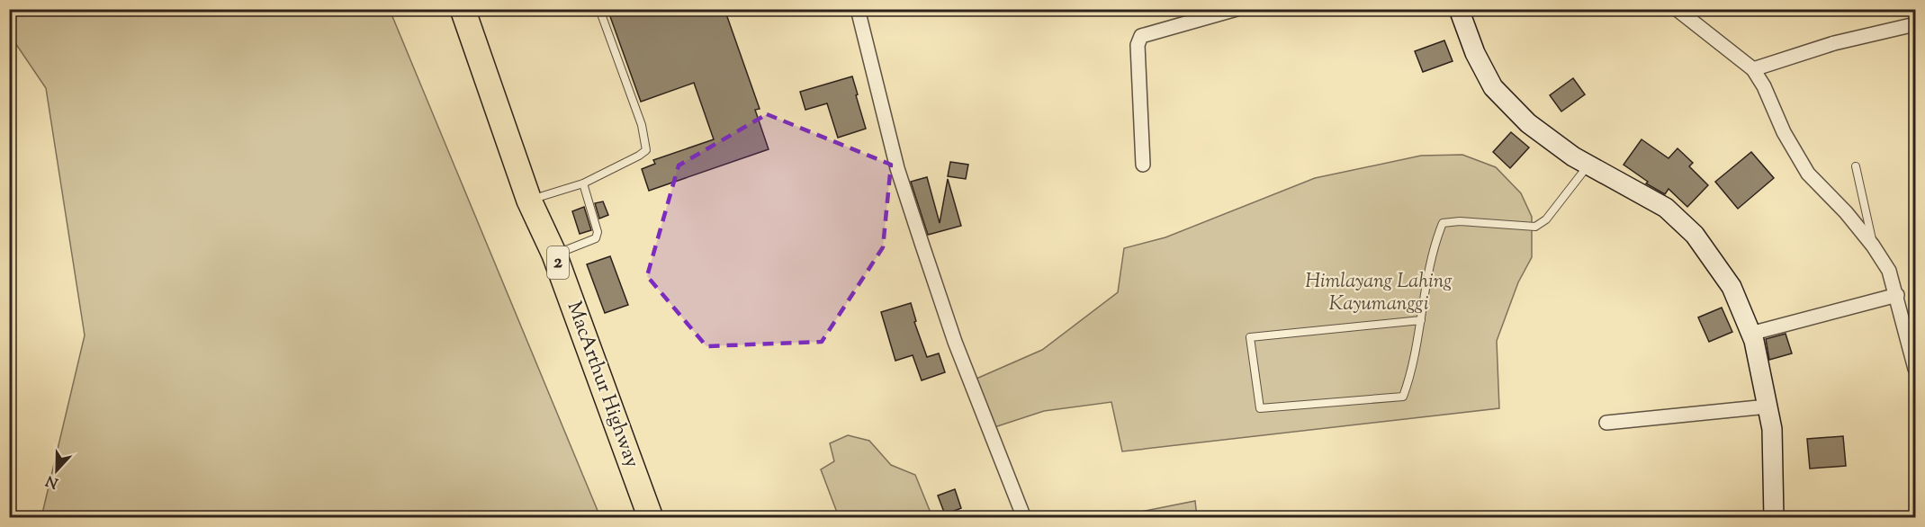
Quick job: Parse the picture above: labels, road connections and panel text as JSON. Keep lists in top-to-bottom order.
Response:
{
  "streets": {
    "highway": ["2", "MacArthur Highway"]
  },
  "parks": ["Himlayang Lahing Kayumanggi"],
  "north": "bottom"
}
